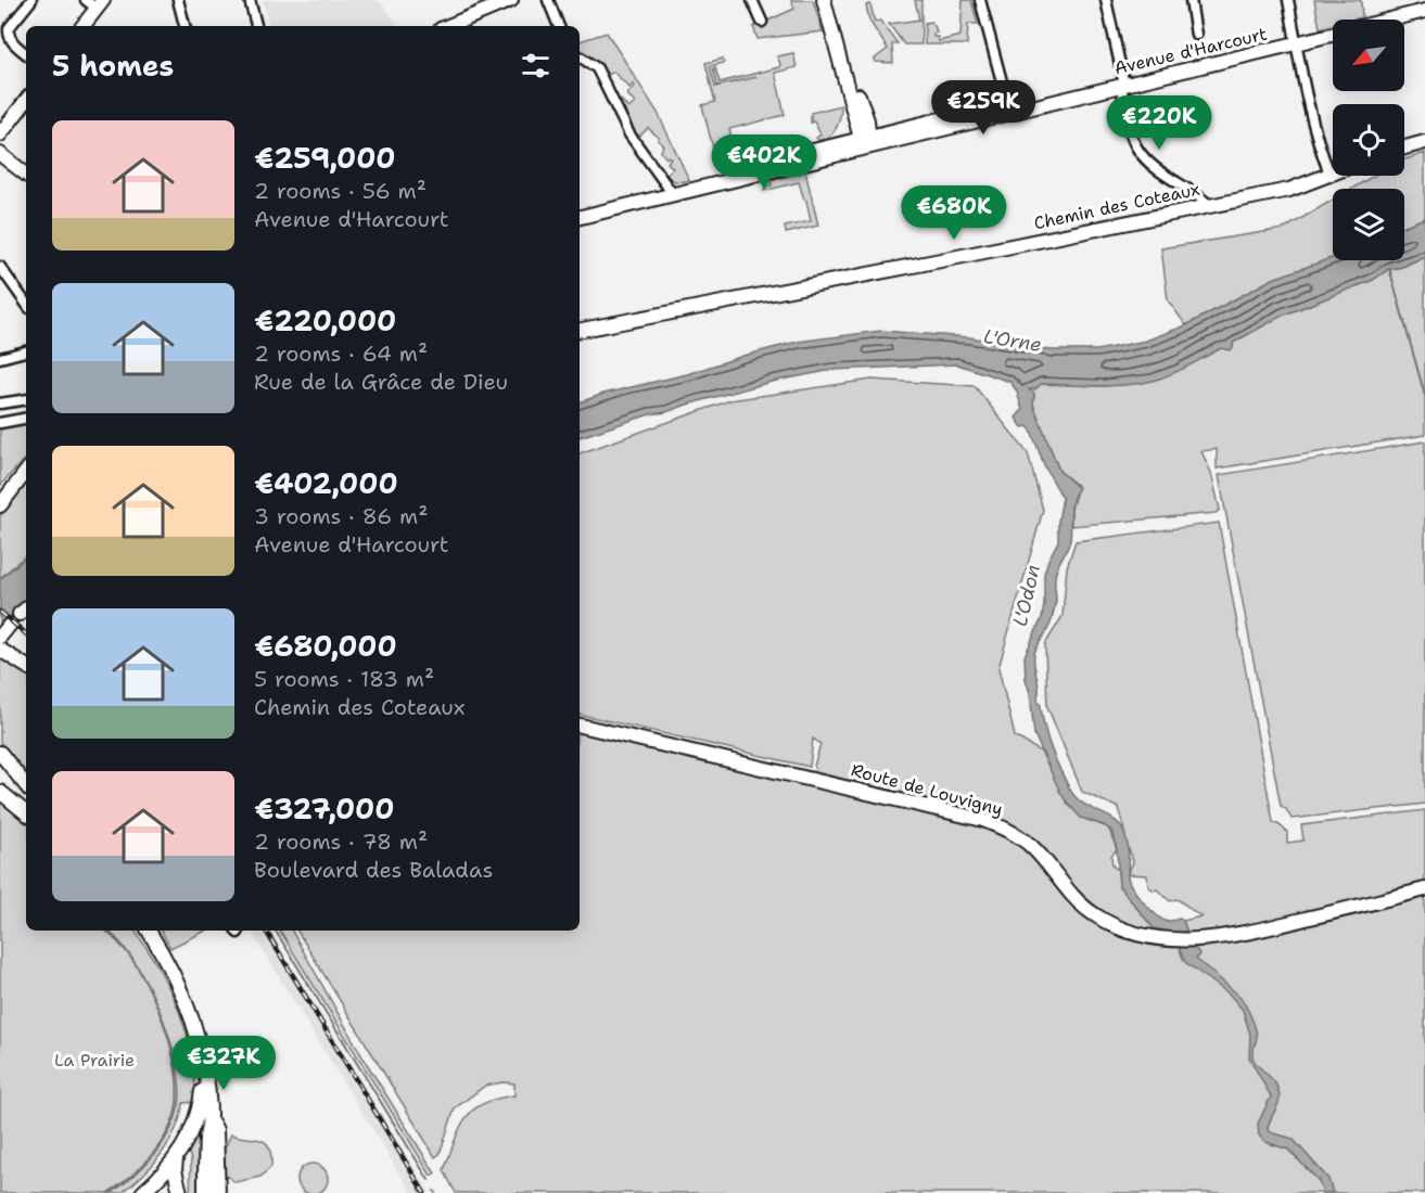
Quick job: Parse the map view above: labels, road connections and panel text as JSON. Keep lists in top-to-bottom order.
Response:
{
  "streets": {
    "main road": ["Avenue d'Harcourt", "Chemin des Coteaux", "Route de Louvigny"]
  },
  "water": ["L'Orne", "L'Odon"],
  "parks": ["La Prairie"],
  "north": "bottom left",
  "page": {
    "heading": "5 homes",
    "price": [
      "€259K",
      "€220K",
      "€402K",
      "€680K",
      "€327K"
    ],
    "list": [
      {
        "name": "€259,000",
        "note": "2 rooms · 56 m² · Avenue d'Harcourt"
      },
      {
        "name": "€220,000",
        "note": "2 rooms · 64 m² · Rue de la Grâce de Dieu"
      },
      {
        "name": "€402,000",
        "note": "3 rooms · 86 m² · Avenue d'Harcourt"
      },
      {
        "name": "€680,000",
        "note": "5 rooms · 183 m² · Chemin des Coteaux"
      },
      {
        "name": "€327,000",
        "note": "2 rooms · 78 m² · Boulevard des Baladas"
      }
    ]
  }
}
